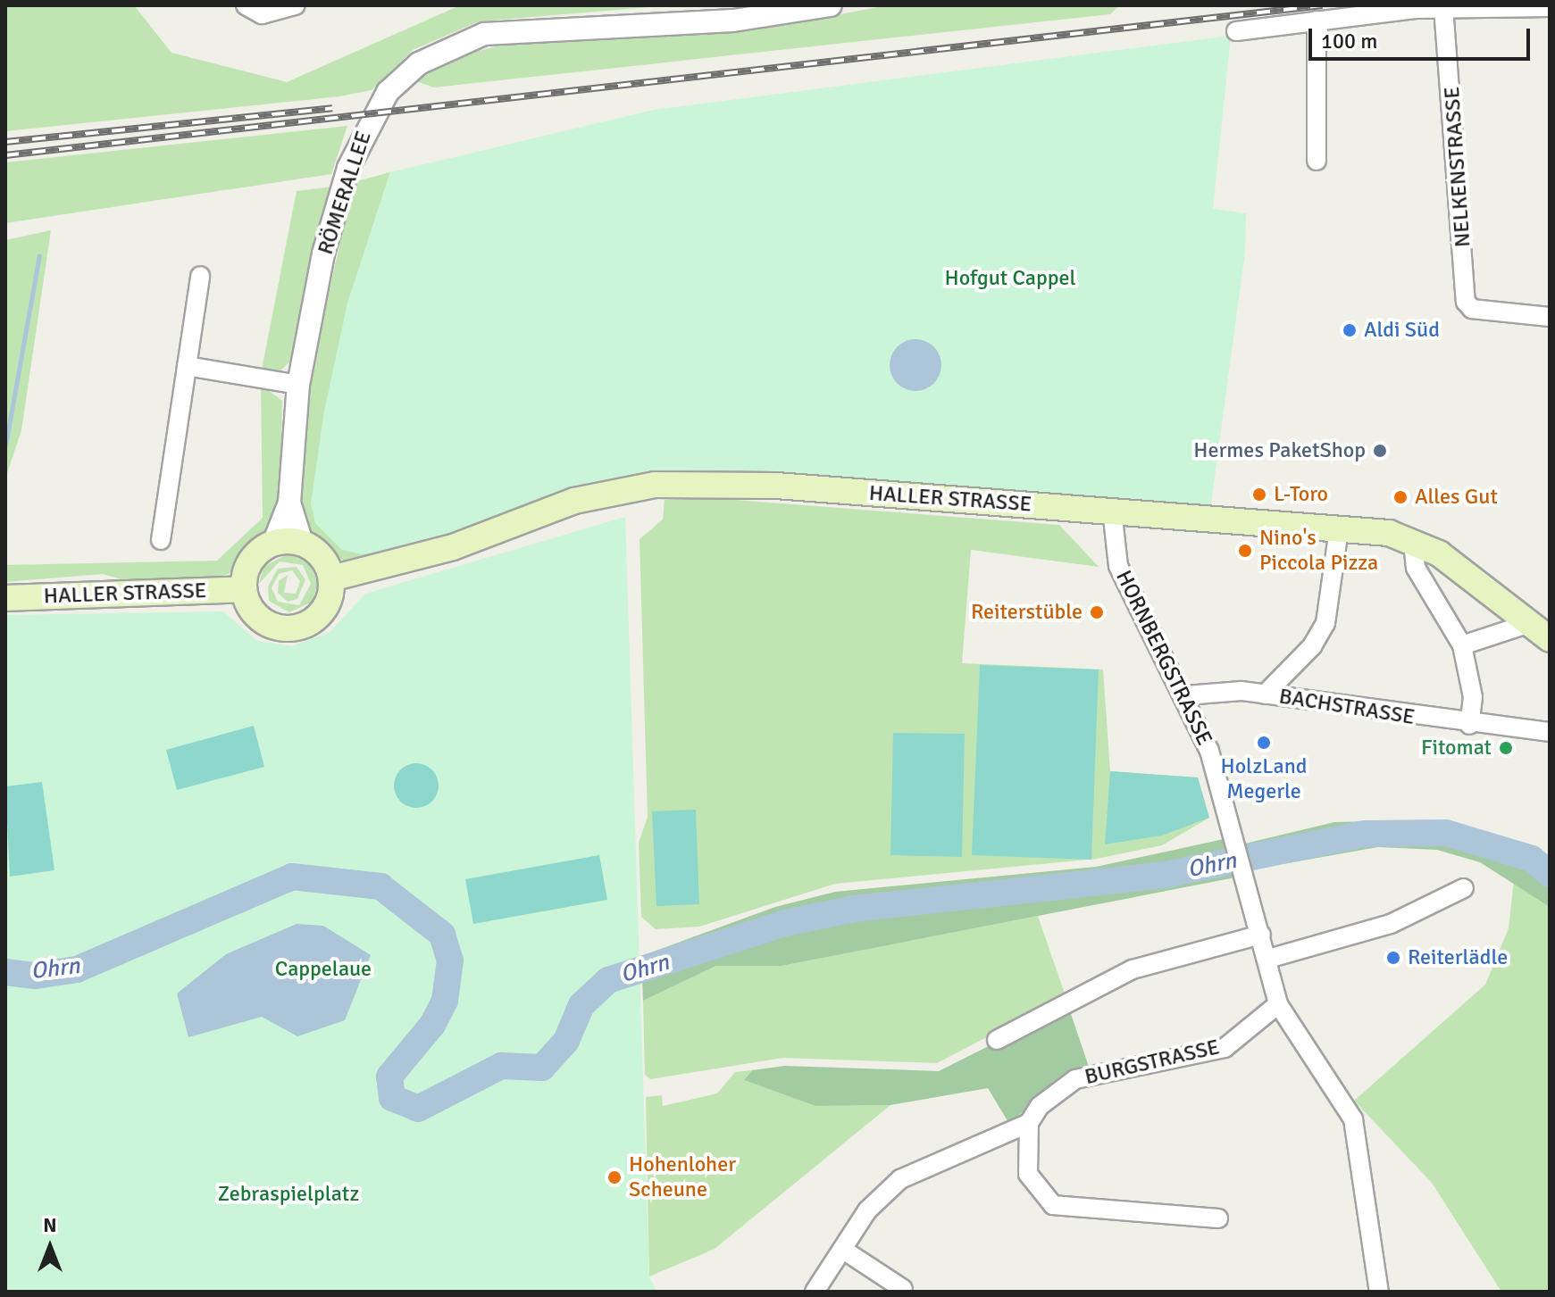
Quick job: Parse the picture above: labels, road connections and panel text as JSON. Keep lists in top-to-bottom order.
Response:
{
  "streets": {
    "main road": ["HALLER STRASSE"],
    "street": [
      "NELKENSTRASSE",
      "RÖMERALLEE",
      "HORNBERGSTRASSE",
      "BACHSTRASSE",
      "BURGSTRASSE"
    ]
  },
  "crossings": [
    ["RÖMERALLEE", "HALLER STRASSE"],
    ["HALLER STRASSE", "HORNBERGSTRASSE"],
    ["HORNBERGSTRASSE", "BACHSTRASSE"]
  ],
  "water": ["Ohrn"],
  "parks": ["Hofgut Cappel", "Cappelaue", "Zebraspielplatz"],
  "places": [
    "Aldi Süd",
    "Hermes PaketShop",
    "L-Toro",
    "Alles Gut",
    "Nino's Piccola Pizza",
    "Reiterstüble",
    "HolzLand Megerle",
    "Fitomat",
    "Reiterlädle",
    "Hohenloher Scheune"
  ],
  "scale_bar": "100 m",
  "north": "top"
}
